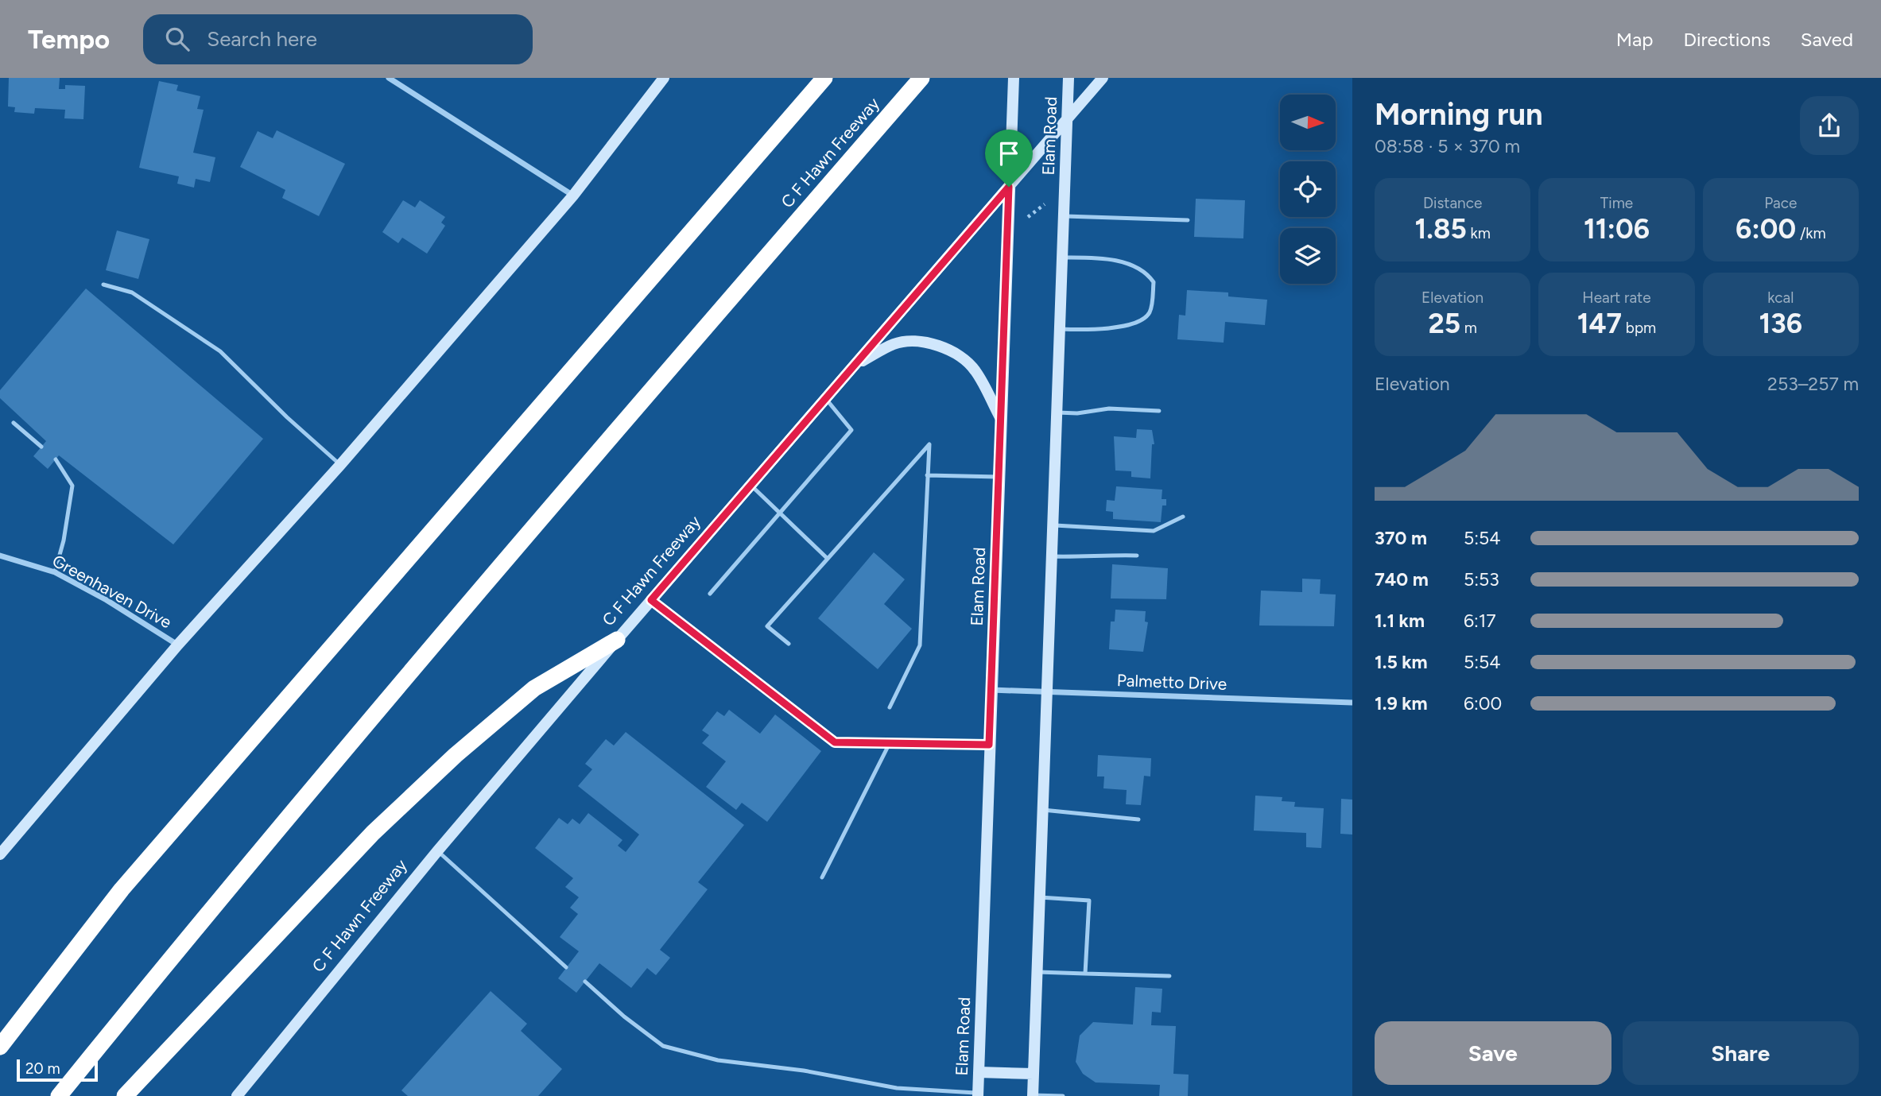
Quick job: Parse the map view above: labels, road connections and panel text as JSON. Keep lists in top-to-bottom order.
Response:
{
  "streets": {
    "highway": ["C F Hawn Freeway"],
    "main road": ["Elam Road"],
    "street": ["Greenhaven Drive", "Palmetto Drive"]
  },
  "crossings": [
    ["Elam Road", "C F Hawn Freeway"],
    ["Elam Road", "Palmetto Drive"]
  ],
  "scale_bar": "20 m",
  "north": "right",
  "page": {
    "header": "Tempo",
    "search": "Search here",
    "nav": ["Map", "Directions", "Saved"],
    "heading": ["Morning run", "08:58 · 5 × 370 m"],
    "stats": [
      ["Distance", "1.85 km"],
      ["Time", "11:06"],
      ["Pace", "6:00 /km"],
      ["Elevation", "25 m"],
      ["Heart rate", "147 bpm"],
      ["kcal", "136"]
    ],
    "chart": ["Elevation", "253–257 m"],
    "list": [
      {
        "name": "370 m",
        "note": "5:54"
      },
      {
        "name": "740 m",
        "note": "5:53"
      },
      {
        "name": "1.1 km",
        "note": "6:17"
      },
      {
        "name": "1.5 km",
        "note": "5:54"
      },
      {
        "name": "1.9 km",
        "note": "6:00"
      }
    ],
    "buttons": ["Save", "Share"],
    "scale": "20 m"
  }
}
